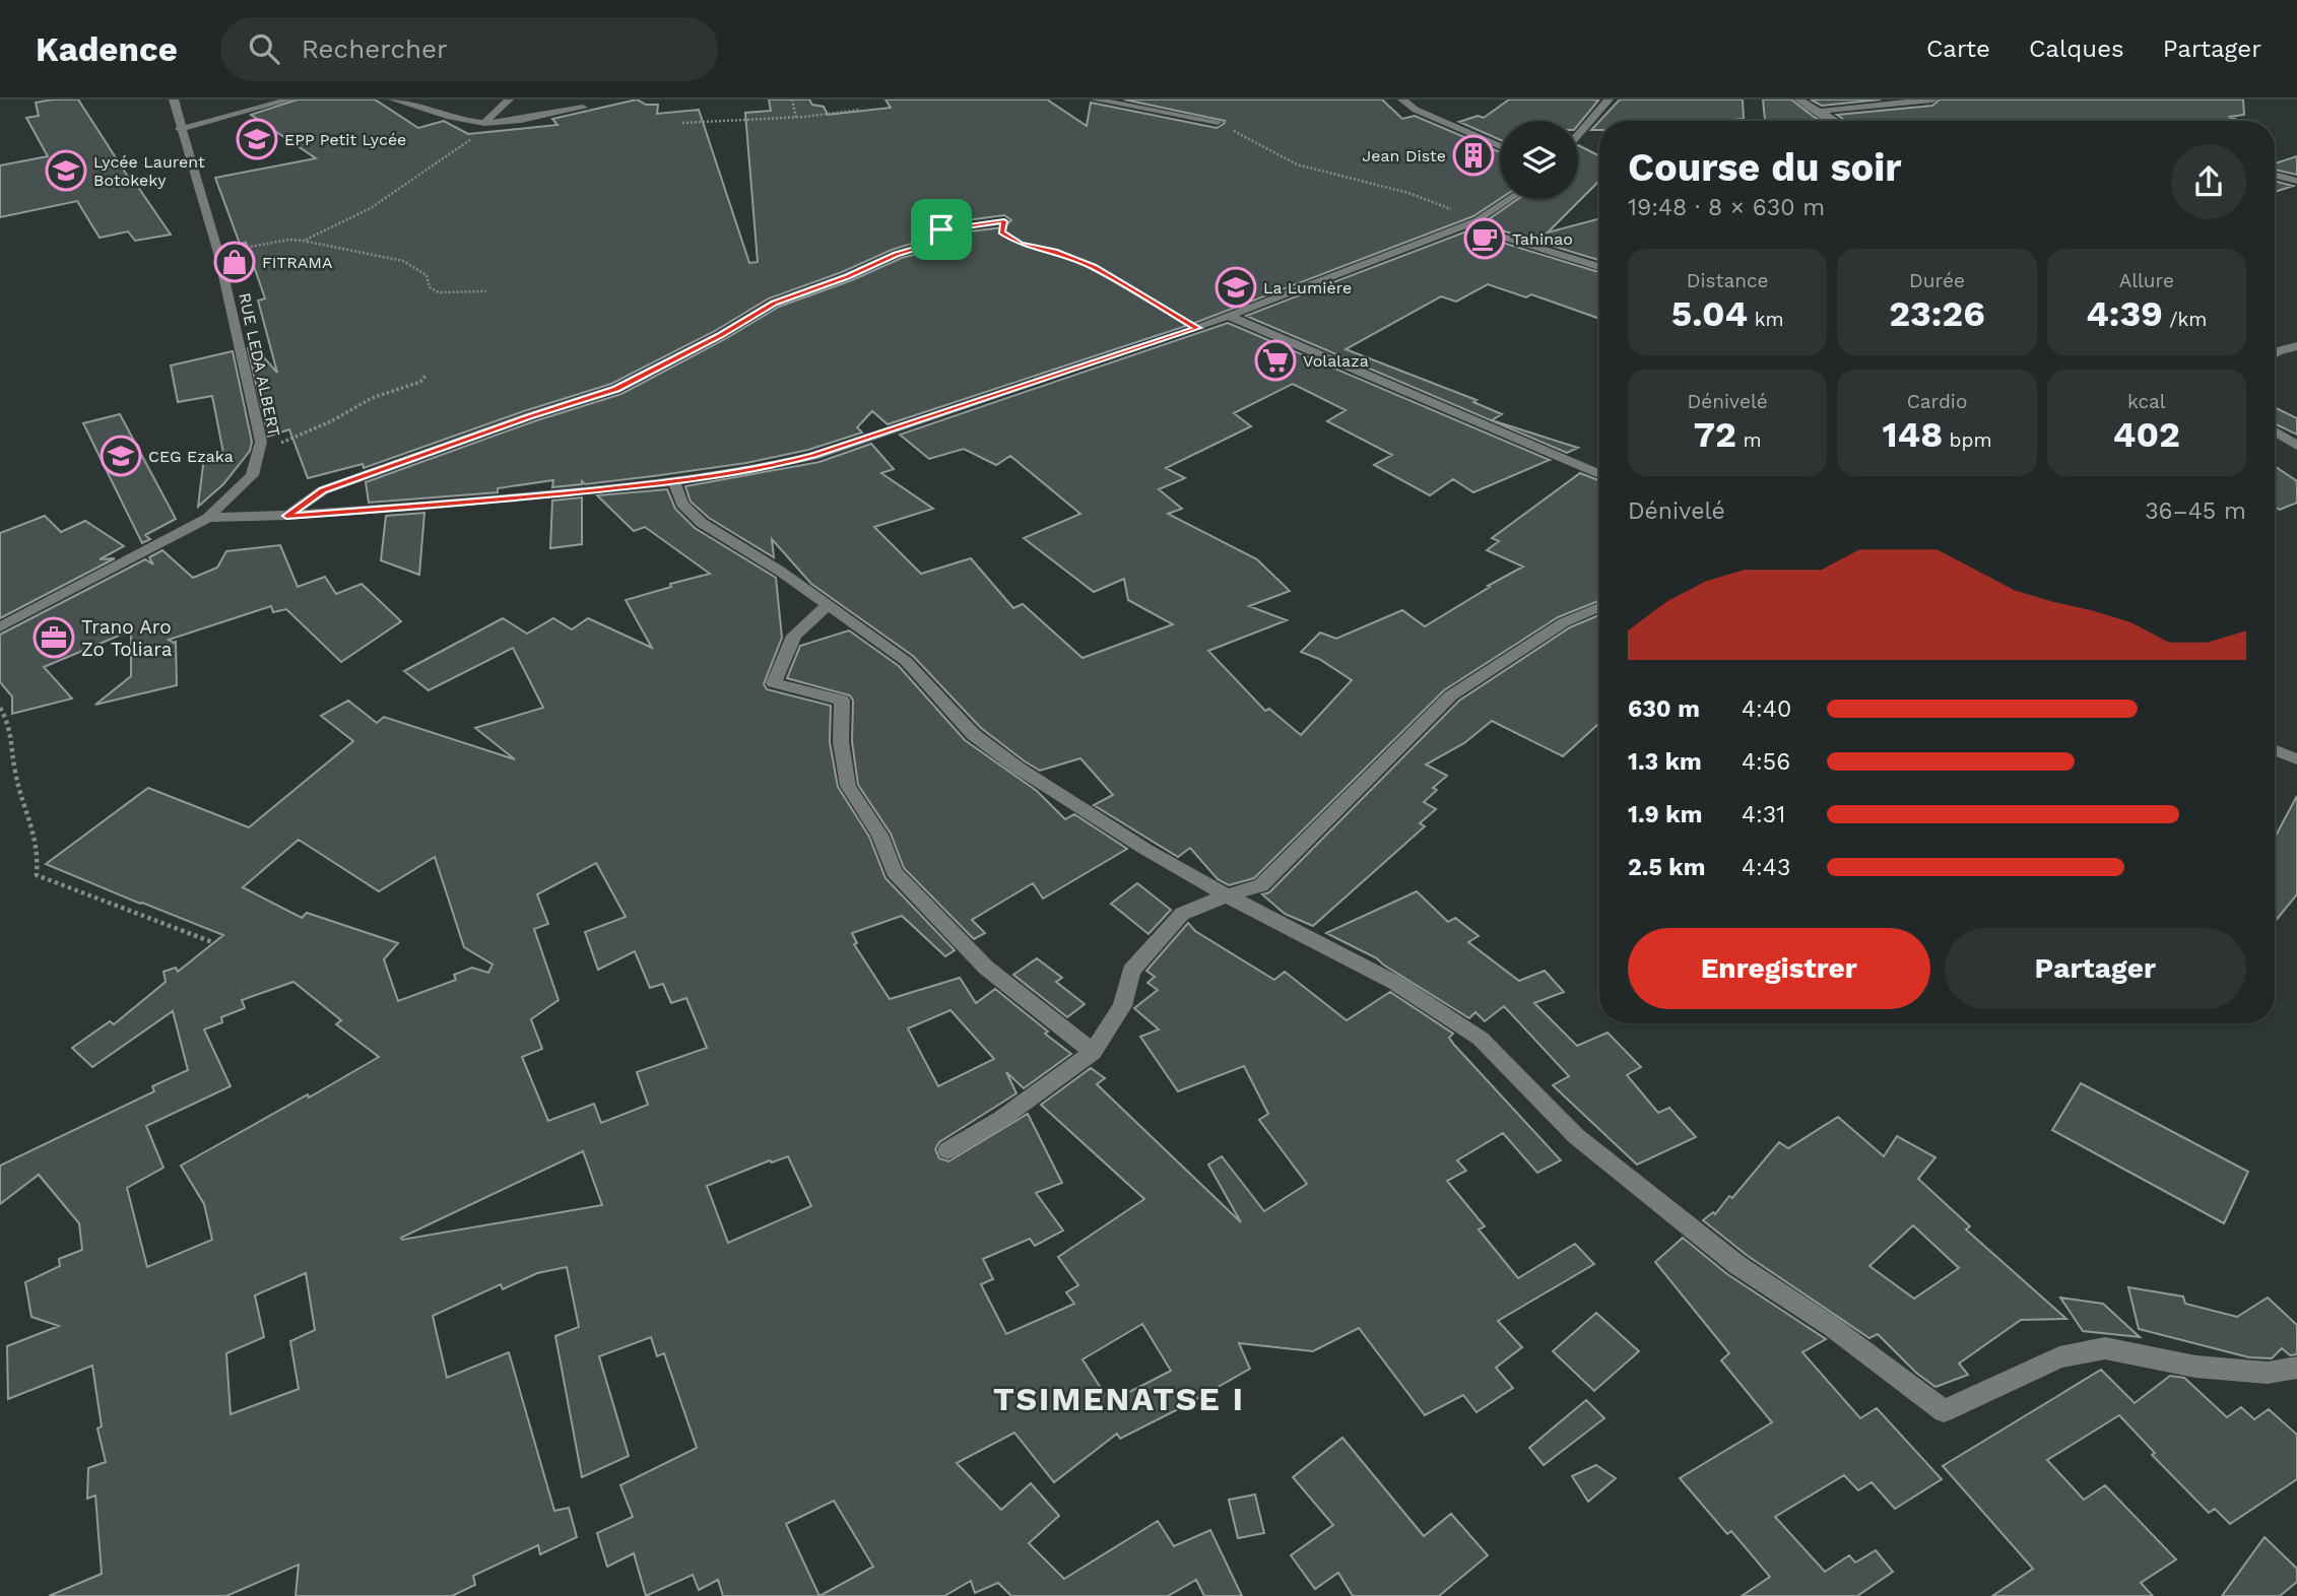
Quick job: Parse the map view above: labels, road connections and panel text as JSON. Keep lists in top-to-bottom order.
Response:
{
  "streets": {
    "street": ["RUE LEDA ALBERT"]
  },
  "districts": ["TSIMENATSE I"],
  "places": {
    "school or university": [
      "EPP Petit Lycée",
      "Lycée Laurent Botokeky",
      "La Lumière",
      "CEG Ezaka"
    ],
    "building": ["Jean Diste"],
    "cafe": ["Tahinao"],
    "shop": ["FITRAMA"],
    "supermarket": ["Volalaza"],
    "office": ["Trano Aro Zo Toliara"]
  },
  "page": {
    "header": "Kadence",
    "search": "Rechercher",
    "nav": ["Carte", "Calques", "Partager"],
    "heading": ["Course du soir", "19:48 · 8 × 630 m"],
    "stats": [
      ["Distance", "5.04 km"],
      ["Durée", "23:26"],
      ["Allure", "4:39 /km"],
      ["Dénivelé", "72 m"],
      ["Cardio", "148 bpm"],
      ["kcal", "402"]
    ],
    "chart": ["Dénivelé", "36–45 m"],
    "list": [
      {
        "name": "630 m",
        "note": "4:40"
      },
      {
        "name": "1.3 km",
        "note": "4:56"
      },
      {
        "name": "1.9 km",
        "note": "4:31"
      },
      {
        "name": "2.5 km",
        "note": "4:43"
      }
    ],
    "buttons": ["Enregistrer", "Partager"]
  }
}
